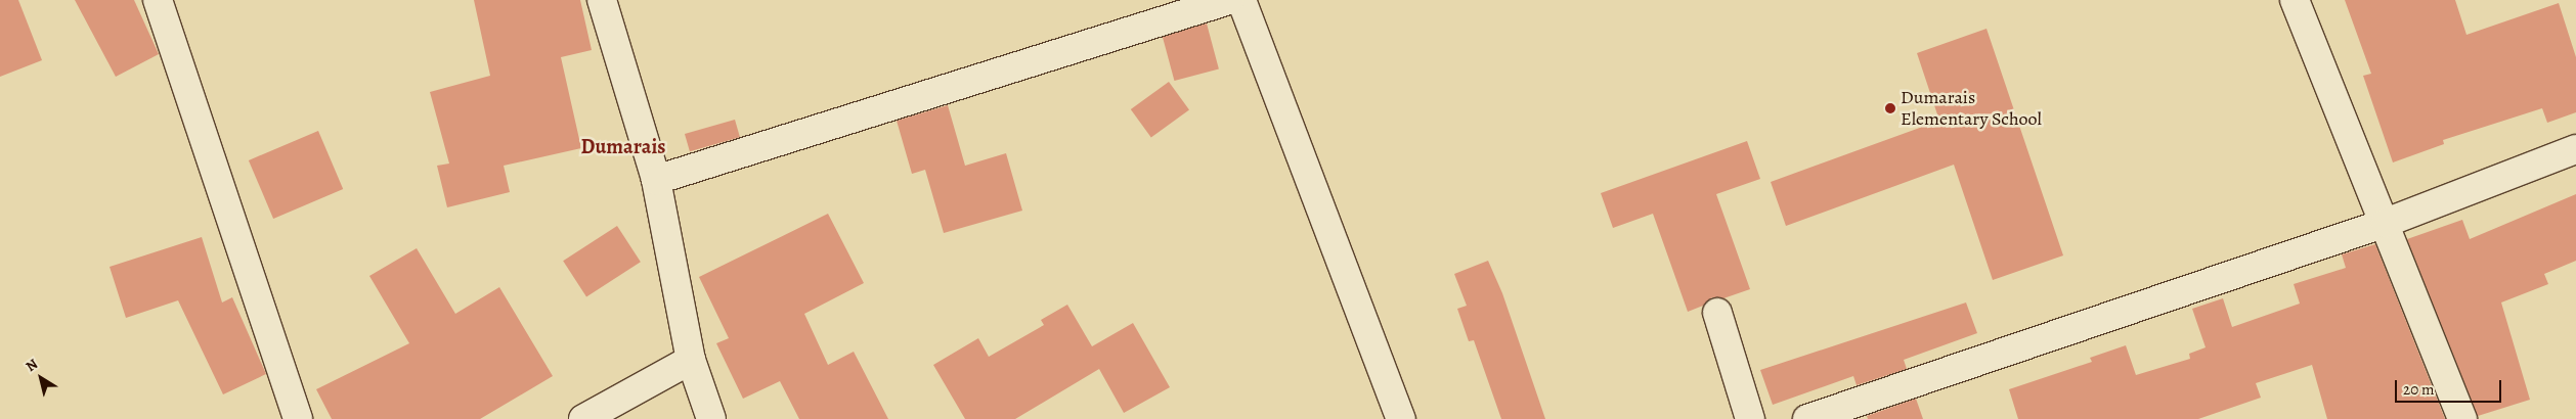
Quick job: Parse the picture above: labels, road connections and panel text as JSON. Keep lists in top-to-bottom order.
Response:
{
  "districts": ["Dumarais"],
  "places": ["Dumarais Elementary School"],
  "scale_bar": "20 m",
  "north": "top left"
}
